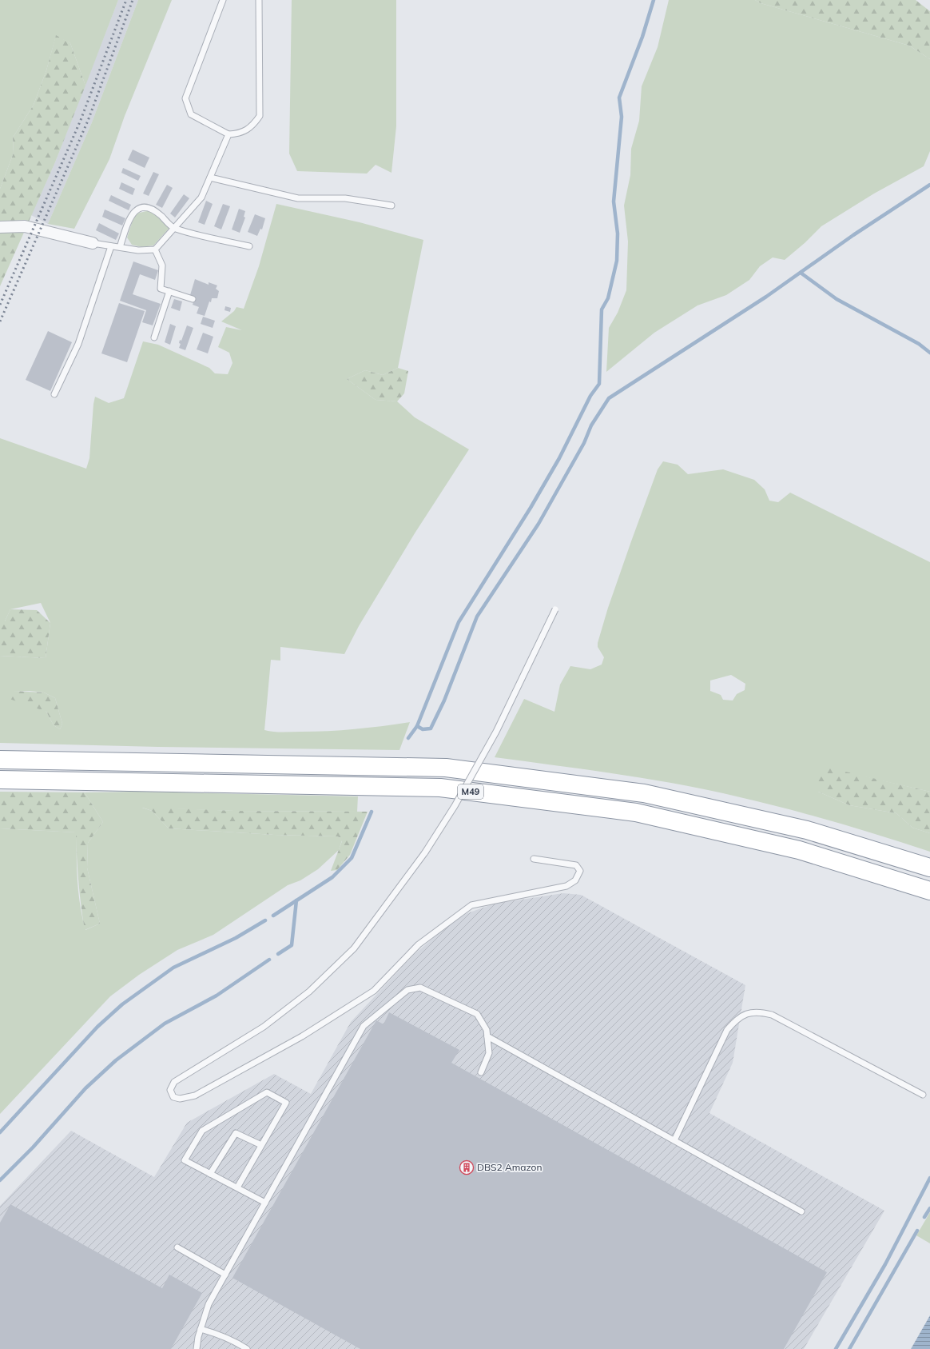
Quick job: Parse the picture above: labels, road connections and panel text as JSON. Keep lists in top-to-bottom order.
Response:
{
  "streets": {
    "highway": ["M49"]
  },
  "places": {
    "building": ["DBS2 Amazon"]
  }
}
